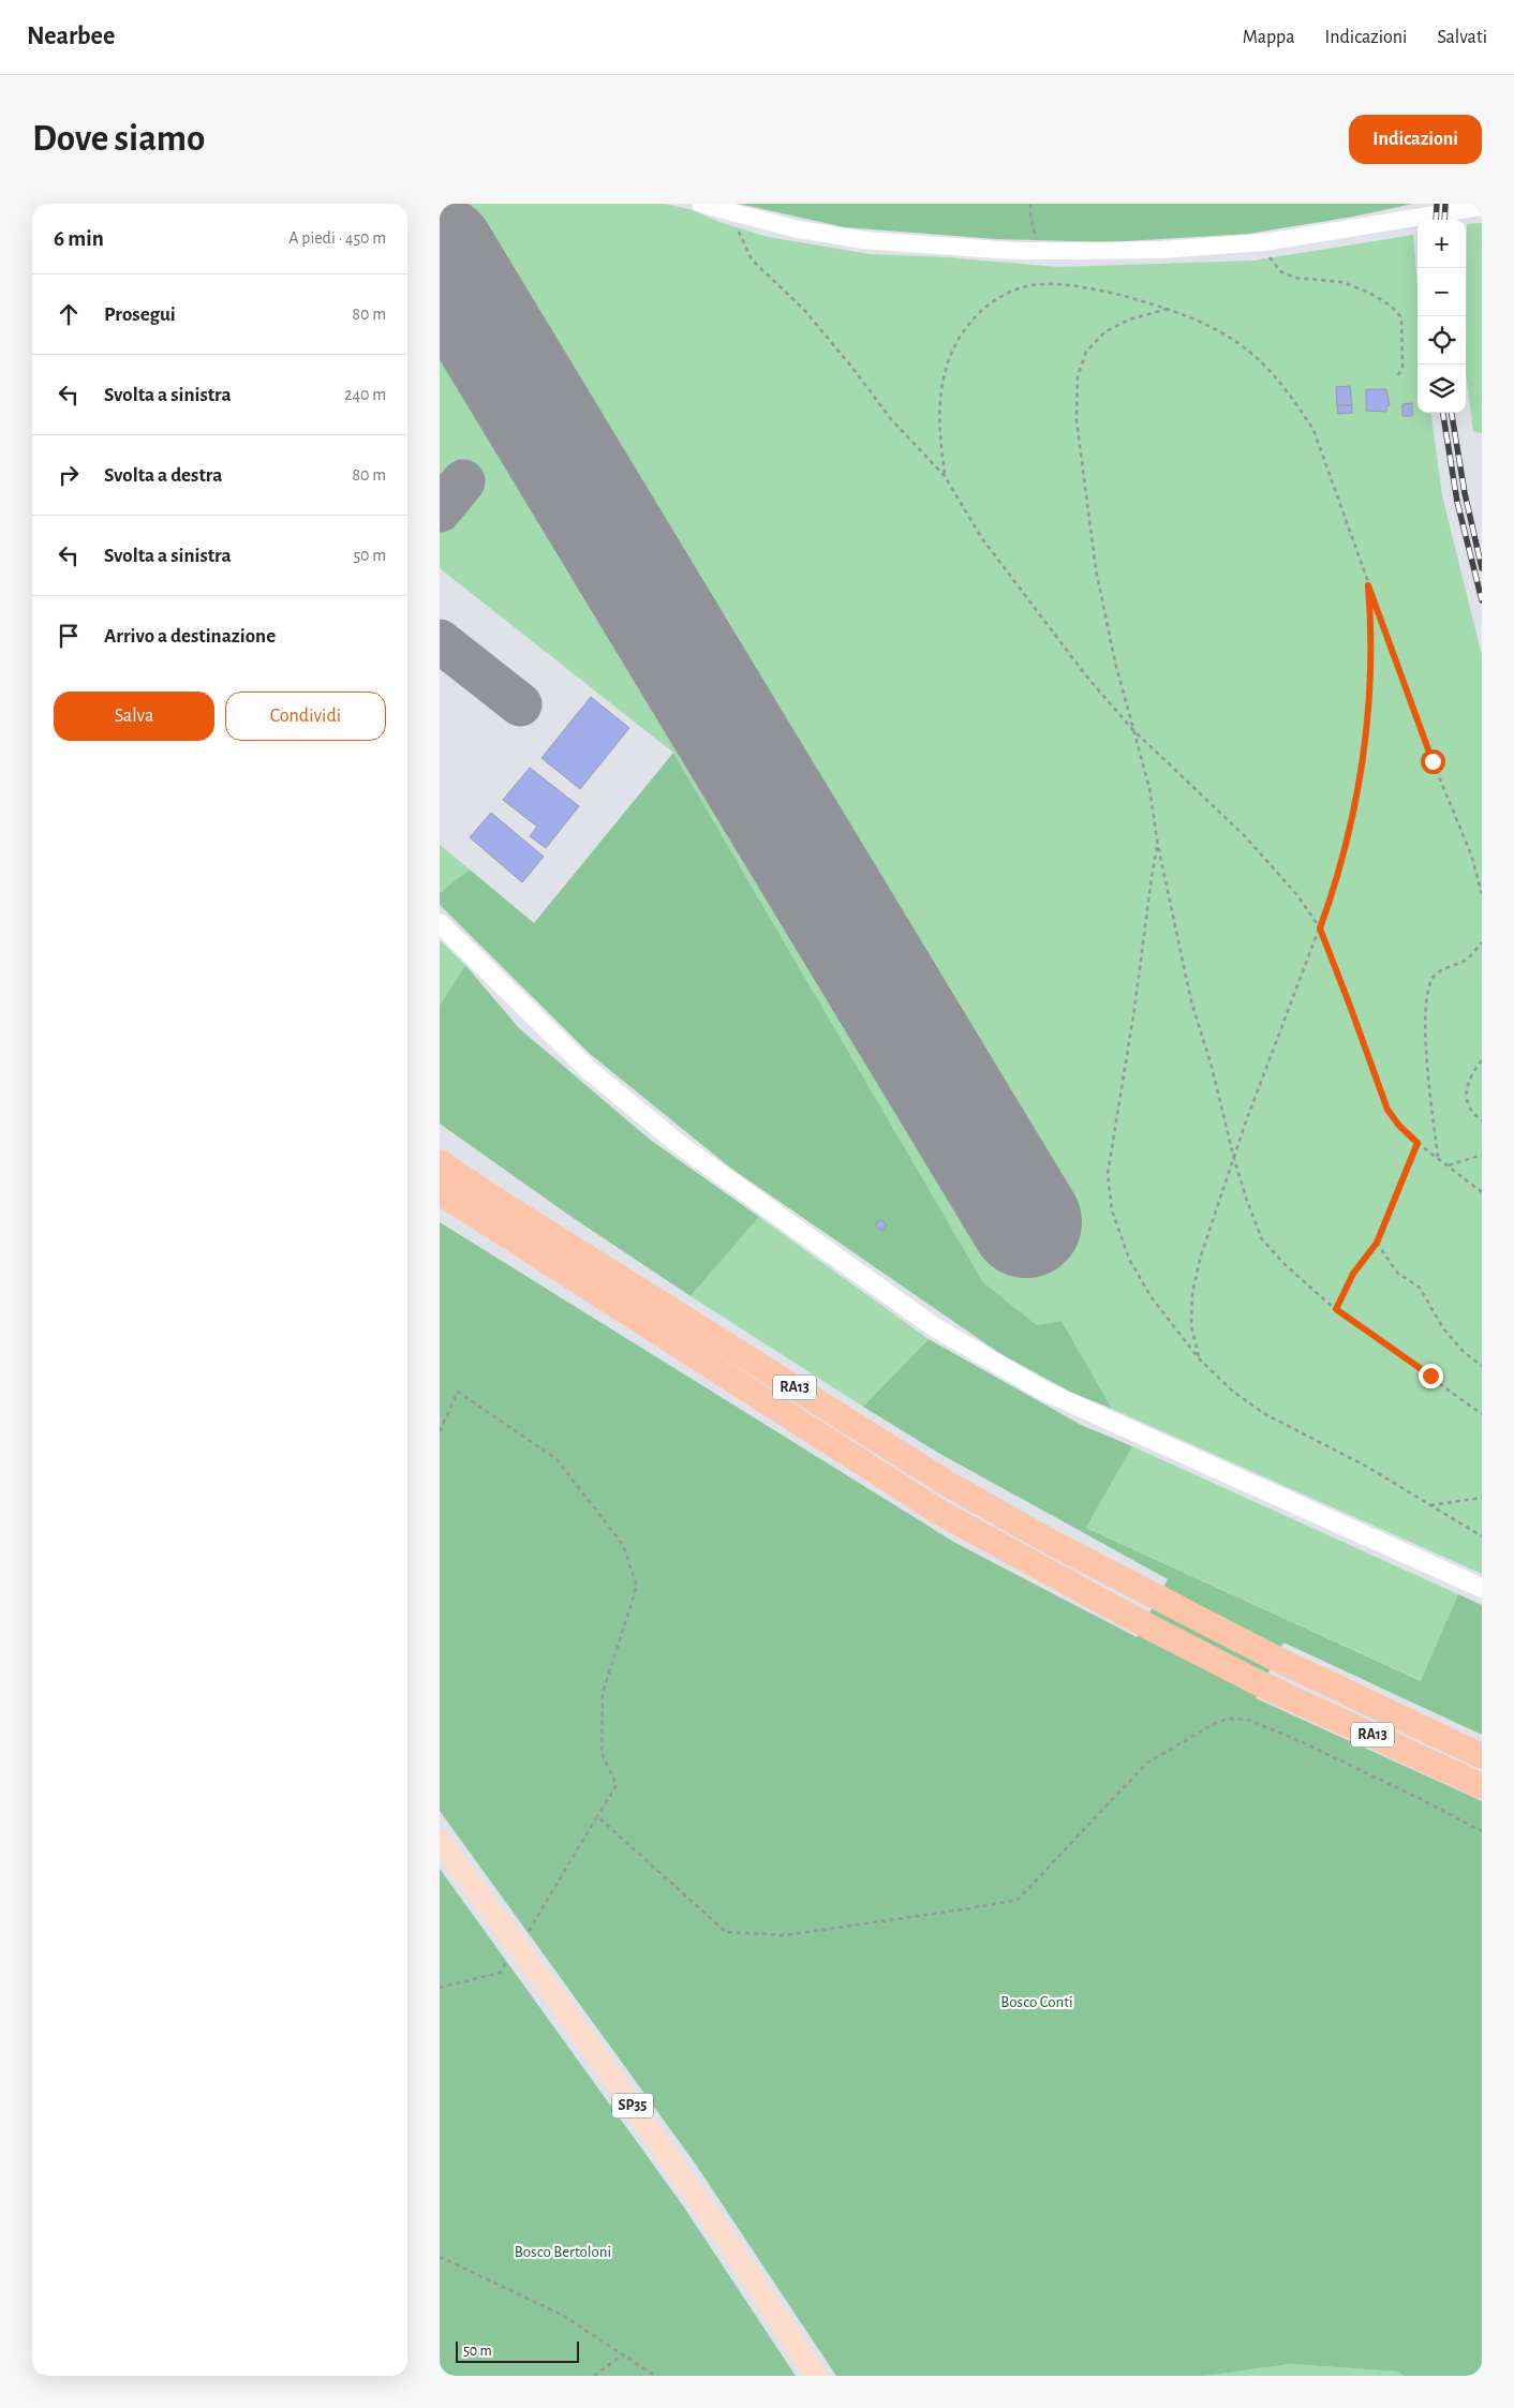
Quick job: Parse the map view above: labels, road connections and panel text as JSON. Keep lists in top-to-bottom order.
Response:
{
  "streets": {
    "highway": ["RA13"],
    "main road": ["SP35"]
  },
  "parks": ["Bosco Conti", "Bosco Bertoloni"],
  "scale_bar": "50 m",
  "page": {
    "header": "Nearbee",
    "nav": ["Mappa", "Indicazioni", "Salvati"],
    "buttons": [
      "Indicazioni",
      ["Salva", "Condividi"]
    ],
    "title": "Dove siamo",
    "heading": ["6 min", "A piedi · 450 m"],
    "map_buttons": ["+", "−"],
    "list": [
      ["Prosegui", "80 m"],
      ["Svolta a sinistra", "240 m"],
      ["Svolta a destra", "80 m"],
      ["Svolta a sinistra", "50 m"],
      "Arrivo a destinazione"
    ],
    "scale": "50 m"
  }
}
